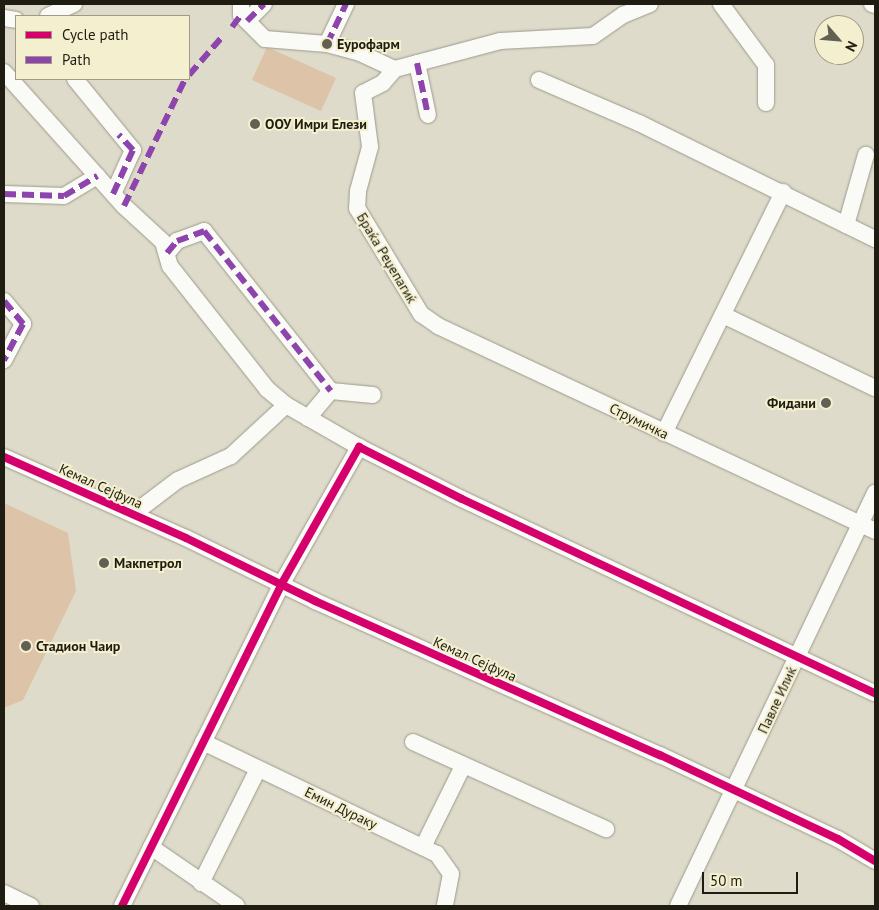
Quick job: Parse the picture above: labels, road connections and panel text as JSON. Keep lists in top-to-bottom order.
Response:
{
  "streets": {
    "street": [
      "Браќа Реџепагиќ",
      "Струмичка",
      "Кемал Сејфула",
      "Павле Илиќ",
      "Емин Дураку"
    ]
  },
  "crossings": [
    ["Браќа Реџепагиќ", "Струмичка"],
    ["Струмичка", "Павле Илиќ"],
    ["Кемал Сејфула", "Павле Илиќ"]
  ],
  "places": [
    "Еурофарм",
    "ООУ Имри Елези",
    "Фидани",
    "Макпетрол",
    "Стадион Чаир"
  ],
  "legend": ["Cycle path", "Path"],
  "scale_bar": "50 m",
  "north": "bottom right"
}
